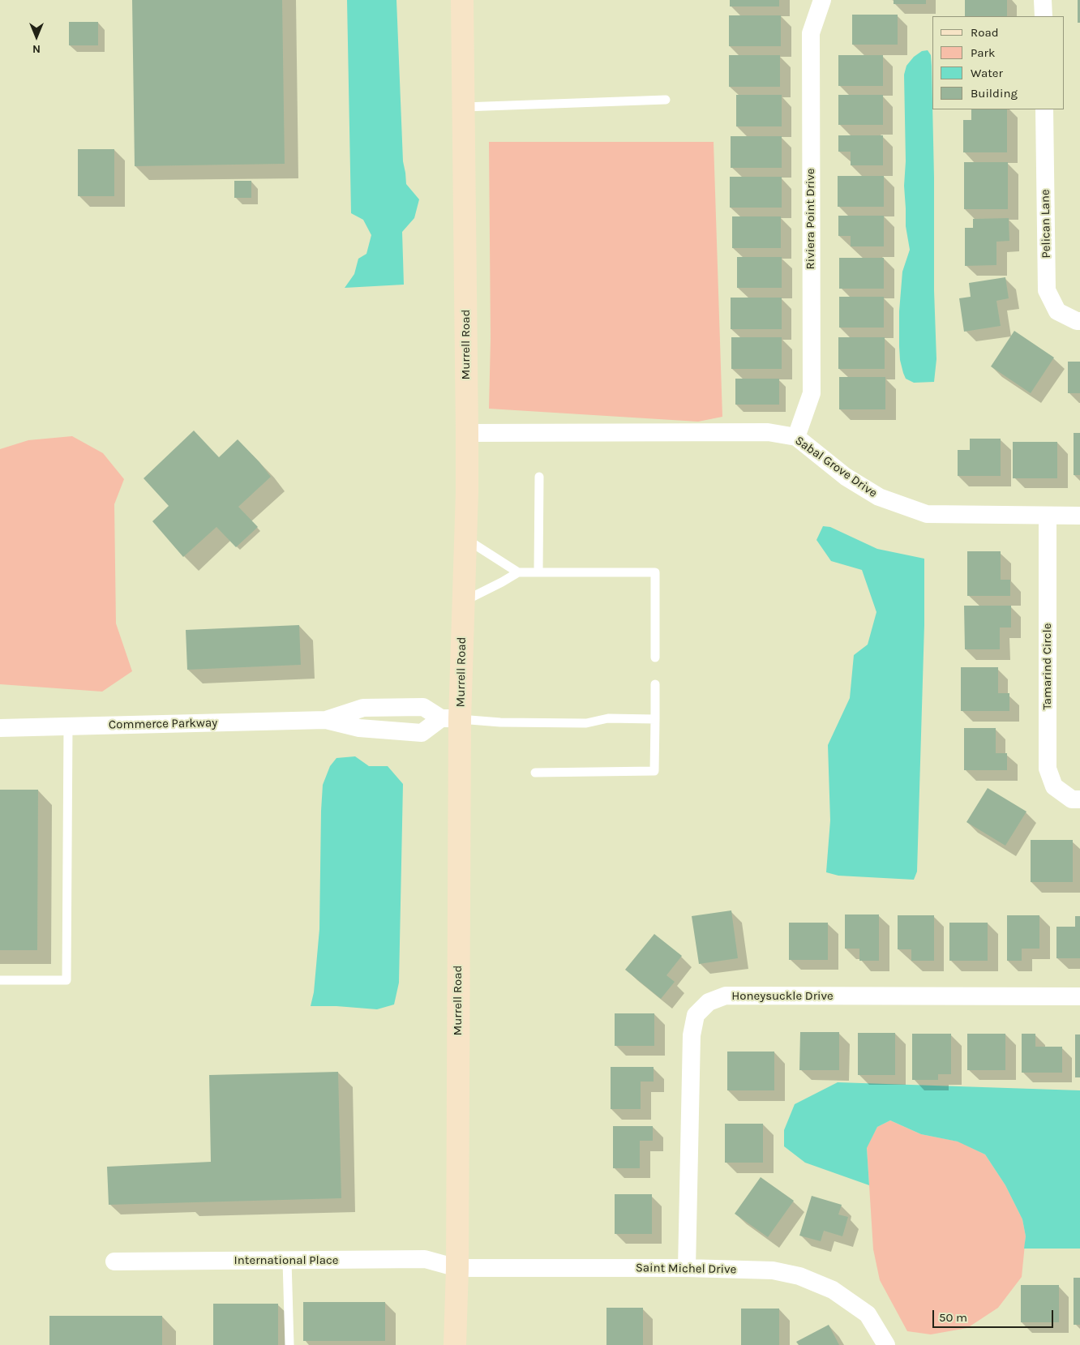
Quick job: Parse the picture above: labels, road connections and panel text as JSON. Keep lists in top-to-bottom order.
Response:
{
  "streets": {
    "street": [
      "Riviera Point Drive",
      "Pelican Lane",
      "Murrell Road",
      "Sabal Grove Drive",
      "Tamarind Circle",
      "Commerce Parkway",
      "Honeysuckle Drive",
      "International Place",
      "Saint Michel Drive"
    ]
  },
  "crossings": [
    ["Riviera Point Drive", "Sabal Grove Drive"],
    ["Murrell Road", "Sabal Grove Drive"],
    ["Murrell Road", "Commerce Parkway"],
    ["Murrell Road", "International Place"],
    ["Murrell Road", "Saint Michel Drive"],
    ["Sabal Grove Drive", "Tamarind Circle"],
    ["Honeysuckle Drive", "Saint Michel Drive"],
    ["International Place", "Saint Michel Drive"]
  ],
  "legend": [
    "Road",
    "Park",
    "Water",
    "Building"
  ],
  "scale_bar": "50 m",
  "north": "bottom"
}
